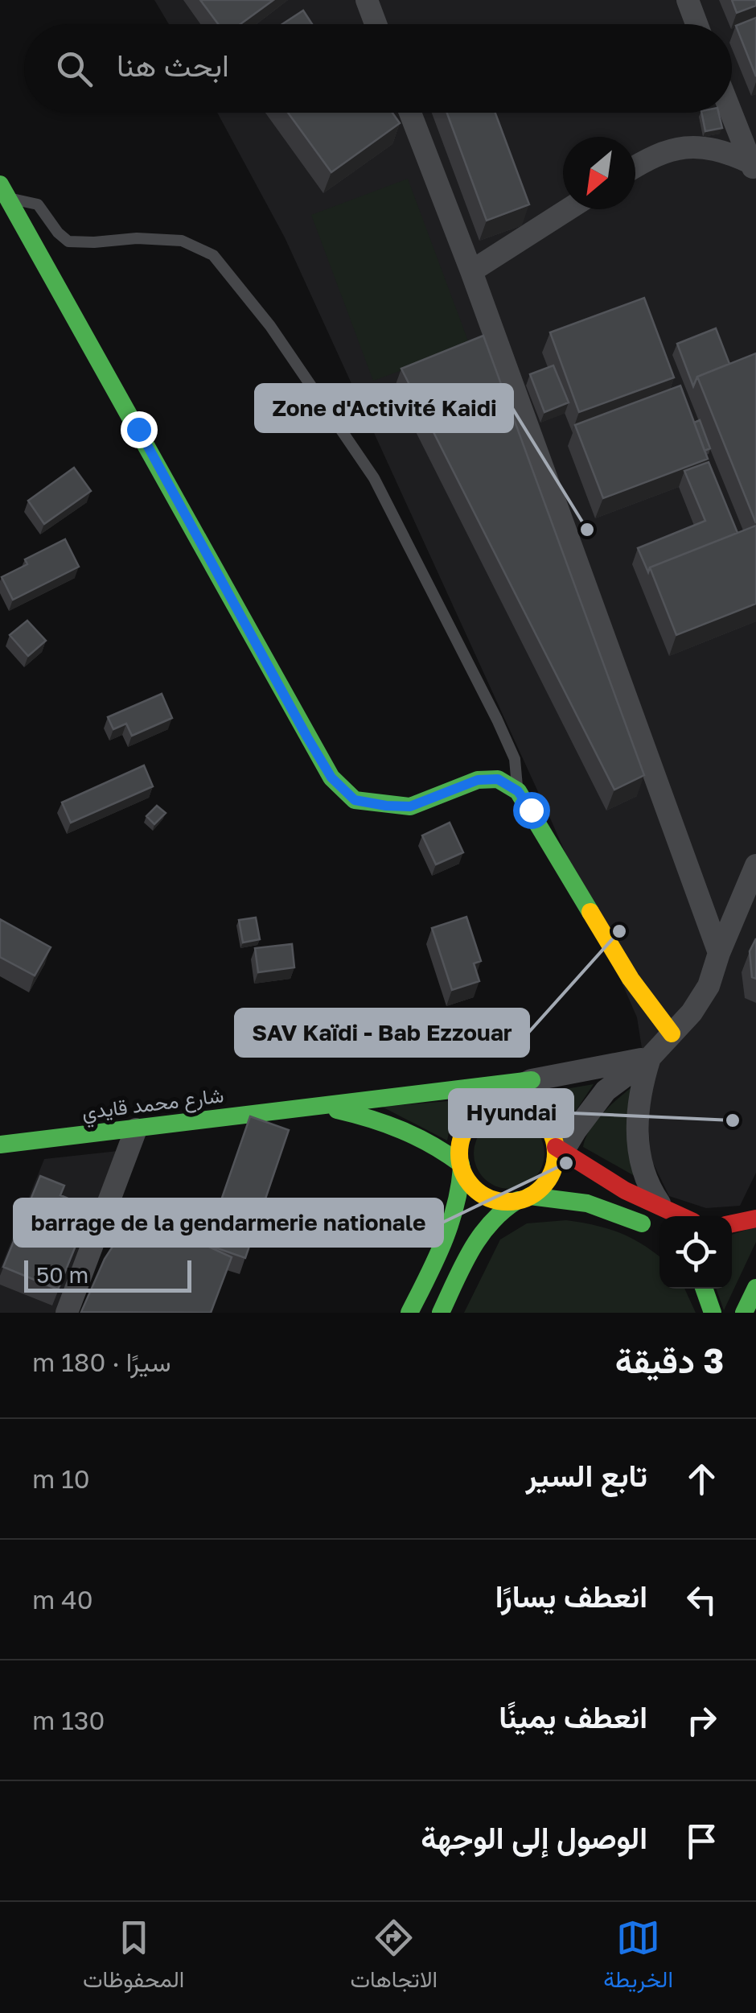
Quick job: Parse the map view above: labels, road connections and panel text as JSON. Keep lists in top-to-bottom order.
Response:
{
  "streets": {
    "main road": ["شارع محمد قايدي"]
  },
  "places": [
    "Zone d'Activité Kaidi",
    "SAV Kaïdi - Bab Ezzouar",
    "Hyundai",
    "barrage de la gendarmerie nationale"
  ],
  "scale_bar": "50 m",
  "north": "bottom left",
  "page": {
    "search": "ابحث هنا",
    "scale": "50 m",
    "heading": ["3 دقيقة", "سيرًا · 180 m"],
    "list": [
      ["تابع السير", "10 m"],
      ["انعطف يسارًا", "40 m"],
      ["انعطف يمينًا", "130 m"],
      "الوصول إلى الوجهة"
    ],
    "nav": ["الخريطة", "الاتجاهات", "المحفوظات"]
  }
}
